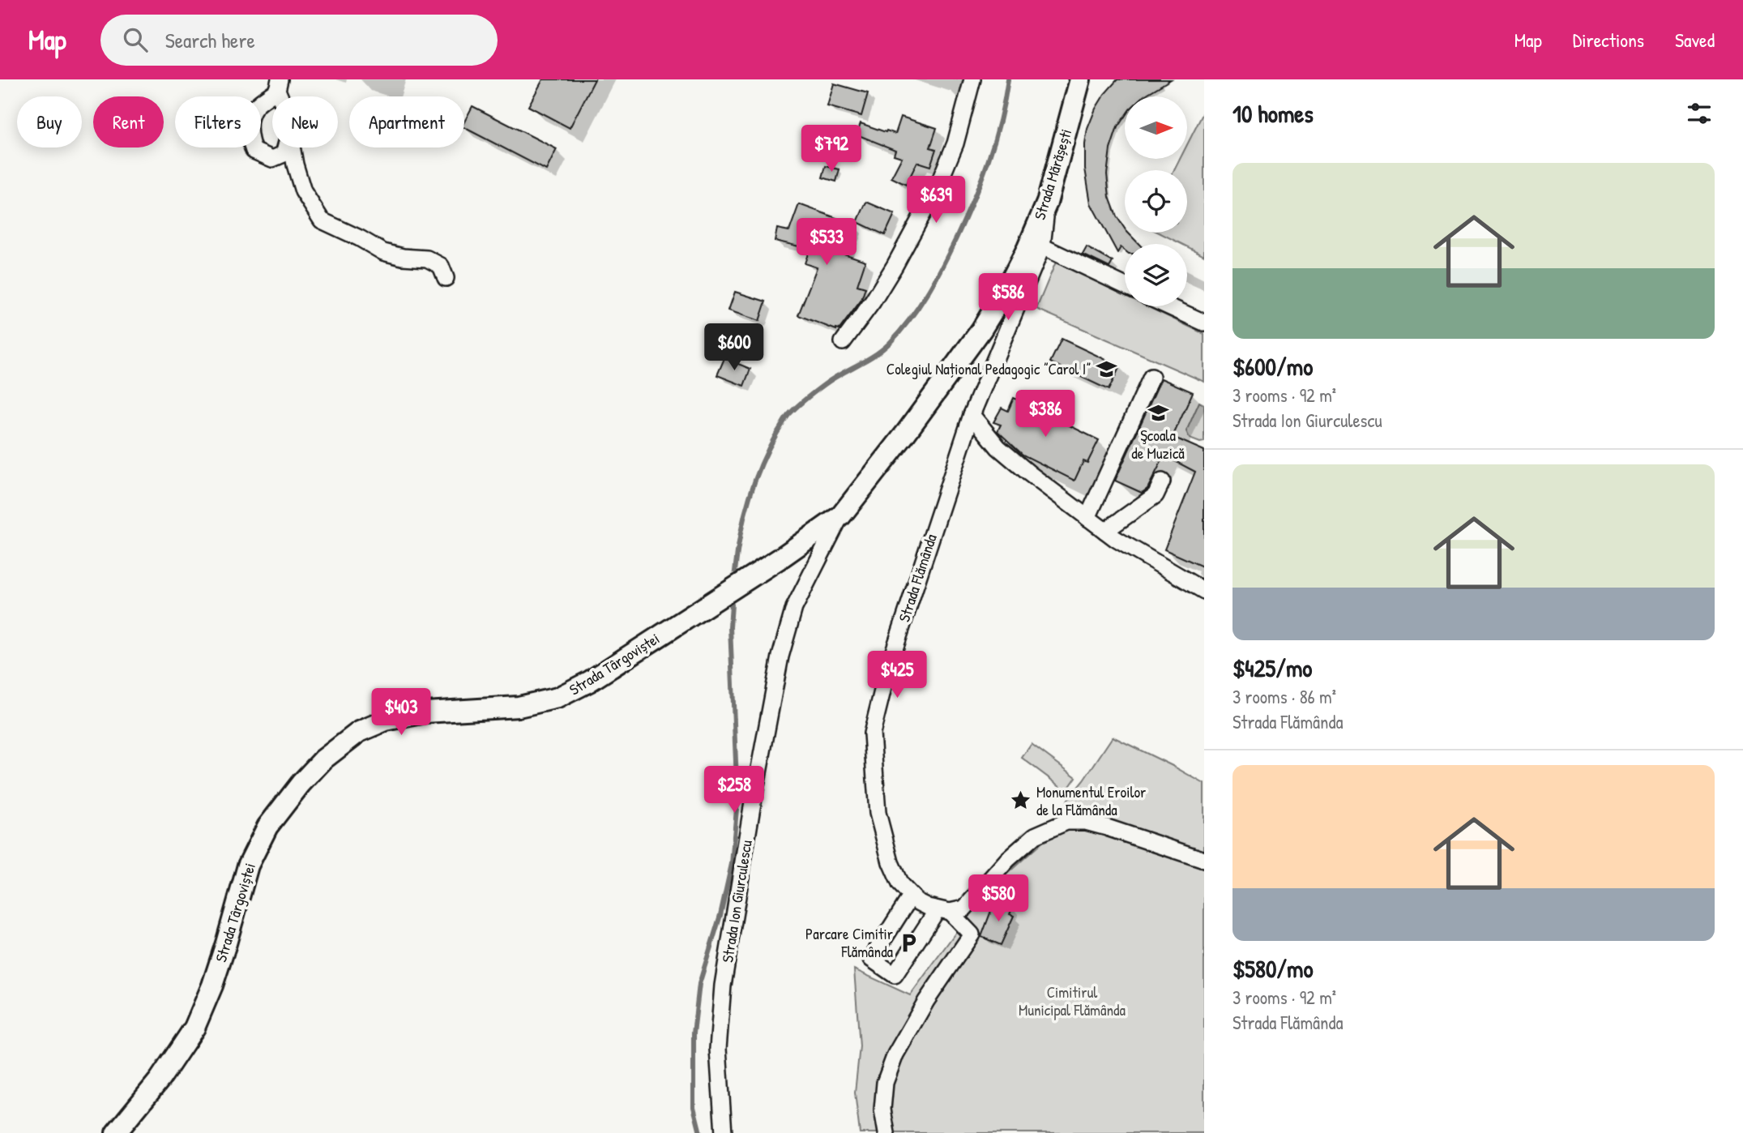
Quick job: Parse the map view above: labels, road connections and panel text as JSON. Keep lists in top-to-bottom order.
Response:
{
  "streets": {
    "main road": ["Strada Mărășești", "Strada Târgoviștei"],
    "street": ["Strada Flămânda", "Strada Ion Giurculescu"]
  },
  "crossings": [
    ["Strada Mărășești", "Strada Flămânda"],
    ["Strada Mărășești", "Strada Târgoviștei"],
    ["Strada Mărășești", "Strada Ion Giurculescu"],
    ["Strada Târgoviștei", "Strada Ion Giurculescu"]
  ],
  "parks": ["Cimitirul Municipal Flămânda"],
  "places": {
    "school or university": ["Colegiul Național Pedagogic ”Carol I”", "Şcoala de Muzică"],
    "place": ["Monumentul Eroilor de la Flămânda"],
    "parking": ["Parcare Cimitir Flămânda"]
  },
  "north": "right",
  "page": {
    "header": "Map",
    "search": "Search here",
    "nav": ["Map", "Directions", "Saved"],
    "heading": "10 homes",
    "chip": [
      "Buy",
      "Rent",
      "Filters",
      "New",
      "Apartment"
    ],
    "price": [
      "$792",
      "$639",
      "$533",
      "$586",
      "$600",
      "$386",
      "$425",
      "$403",
      "$258",
      "$580"
    ],
    "list": [
      {
        "name": "$600/mo",
        "note": "3 rooms · 92 m² · Strada Ion Giurculescu"
      },
      {
        "name": "$425/mo",
        "note": "3 rooms · 86 m² · Strada Flămânda"
      },
      {
        "name": "$580/mo",
        "note": "3 rooms · 92 m² · Strada Flămânda"
      }
    ]
  }
}
